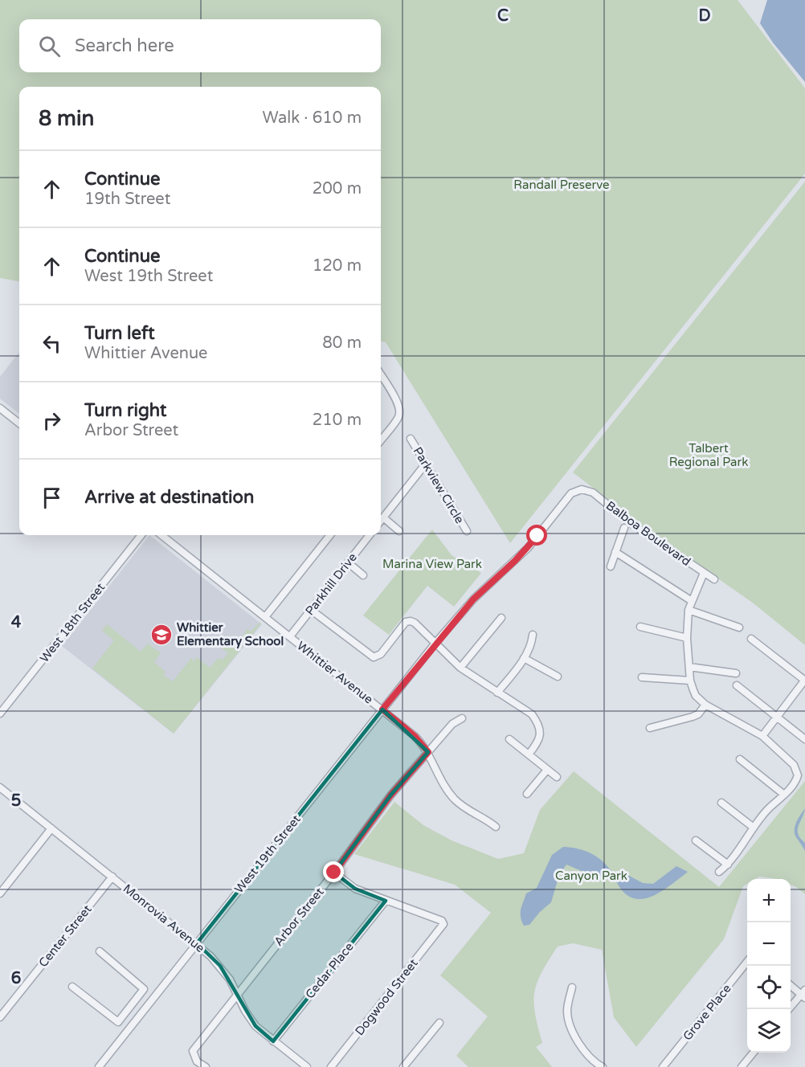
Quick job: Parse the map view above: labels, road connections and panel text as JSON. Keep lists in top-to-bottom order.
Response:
{
  "streets": {
    "street": [
      "Parkview Circle",
      "Balboa Boulevard",
      "Parkhill Drive",
      "West 18th Street",
      "Whittier Avenue",
      "West 19th Street",
      "Arbor Street",
      "Monrovia Avenue",
      "Center Street",
      "Cedar Place",
      "Dogwood Street",
      "Grove Place"
    ]
  },
  "crossings": [
    ["Balboa Boulevard", "West 19th Street"],
    ["Parkhill Drive", "Whittier Avenue"],
    ["Whittier Avenue", "West 19th Street"],
    ["Whittier Avenue", "Arbor Street"],
    ["West 19th Street", "Monrovia Avenue"],
    ["Arbor Street", "Monrovia Avenue"],
    ["Monrovia Avenue", "Center Street"],
    ["Monrovia Avenue", "Cedar Place"],
    ["Cedar Place", "Dogwood Street"]
  ],
  "parks": [
    "Randall Preserve",
    "Talbert Regional Park",
    "Marina View Park",
    "Canyon Park"
  ],
  "places": {
    "school or university": ["Whittier Elementary School"]
  },
  "page": {
    "search": "Search here",
    "heading": ["8 min", "Walk · 610 m"],
    "list": [
      ["Continue", "19th Street", "200 m"],
      ["Continue", "West 19th Street", "120 m"],
      ["Turn left", "Whittier Avenue", "80 m"],
      ["Turn right", "Arbor Street", "210 m"],
      "Arrive at destination"
    ],
    "map_buttons": ["+", "−"]
  },
  "grid": {
    "columns": ["C", "D"],
    "rows": ["4", "5", "6"]
  }
}
